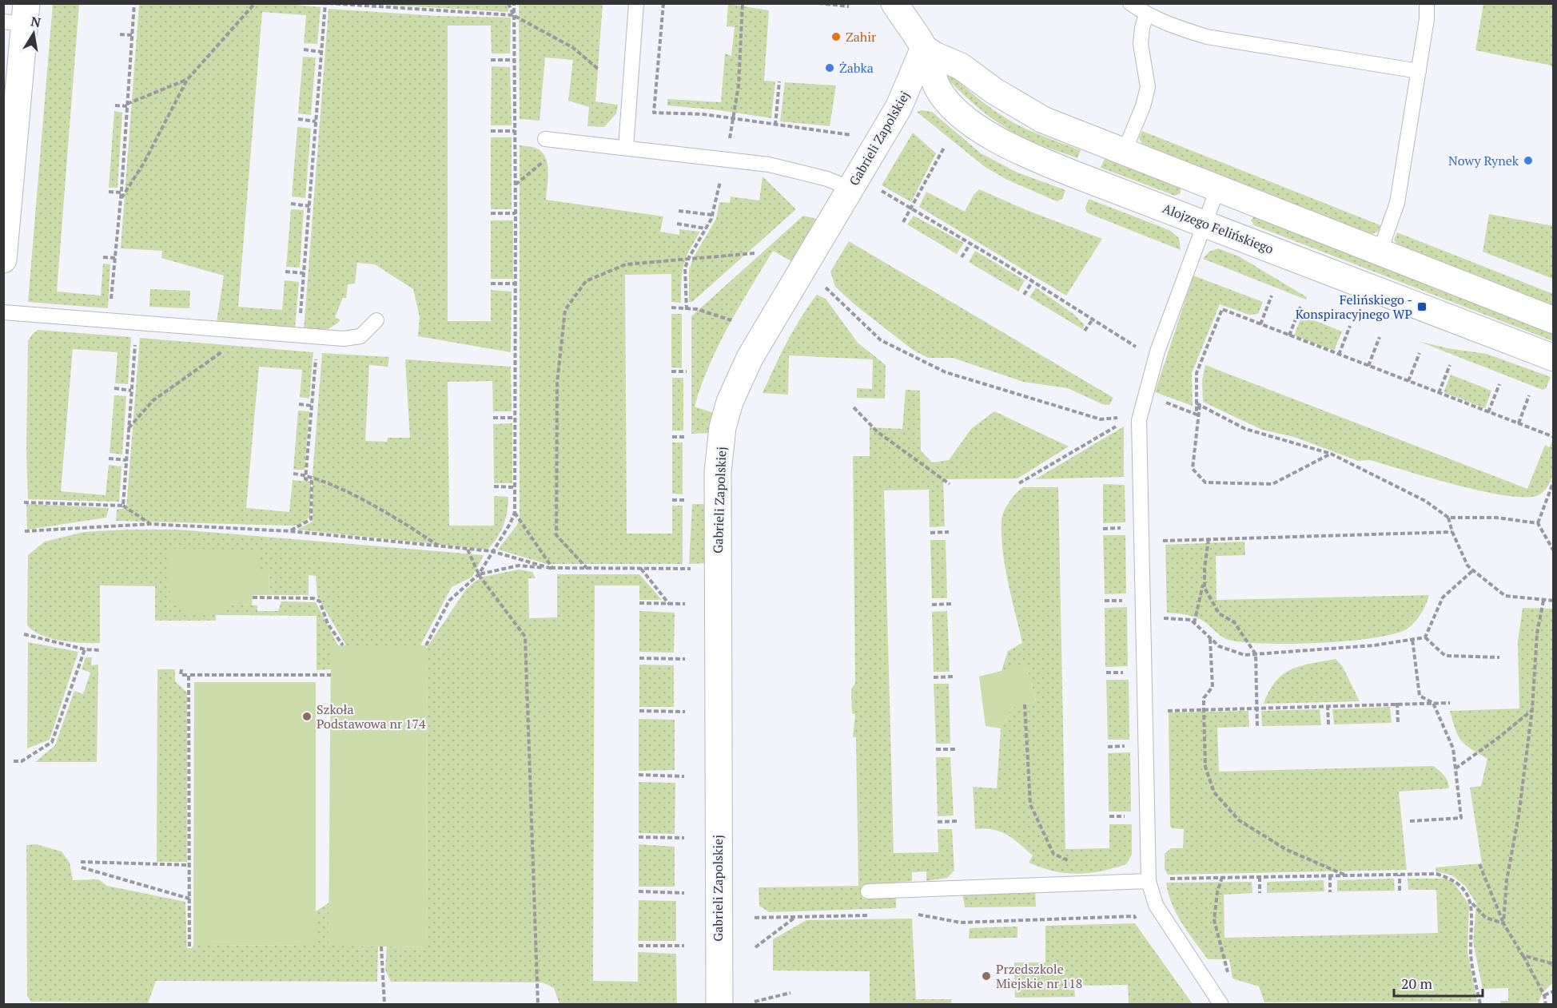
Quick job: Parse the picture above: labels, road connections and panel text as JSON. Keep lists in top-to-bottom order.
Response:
{
  "streets": {
    "street": ["Gabrieli Zapolskiej", "Alojzego Felińskiego"]
  },
  "crossings": [
    ["Gabrieli Zapolskiej", "Alojzego Felińskiego"]
  ],
  "places": {
    "other": [
      "Zahir",
      "Żabka",
      "Nowy Rynek",
      "Szkoła Podstawowa nr 174",
      "Przedszkole Miejskie nr 118"
    ],
    "transit": ["Felińskiego - Konspiracyjnego WP"]
  },
  "scale_bar": "20 m",
  "north": "top"
}
